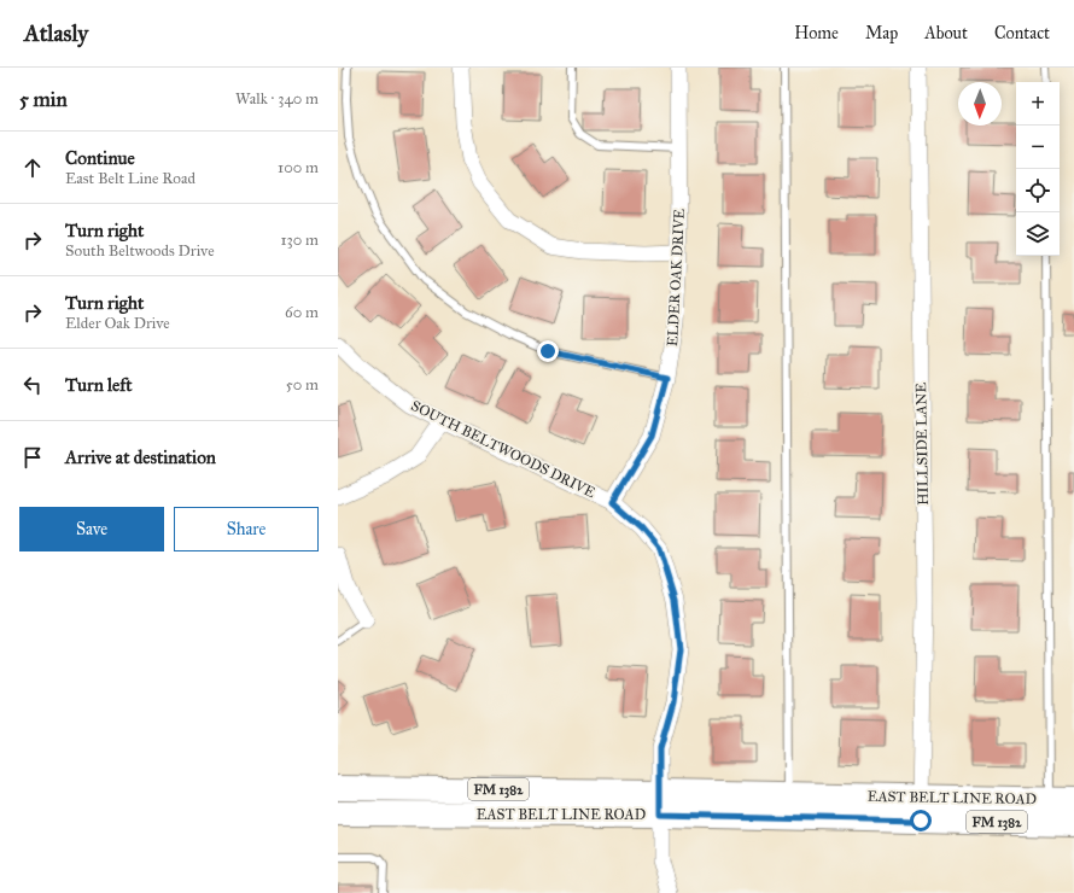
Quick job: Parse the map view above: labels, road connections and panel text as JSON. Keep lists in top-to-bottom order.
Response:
{
  "streets": {
    "main road": ["FM 1382", "EAST BELT LINE ROAD"],
    "street": ["ELDER OAK DRIVE", "HILLSIDE LANE", "SOUTH BELTWOODS DRIVE"]
  },
  "crossings": [
    ["ELDER OAK DRIVE", "SOUTH BELTWOODS DRIVE"],
    ["HILLSIDE LANE", "EAST BELT LINE ROAD"],
    ["SOUTH BELTWOODS DRIVE", "EAST BELT LINE ROAD"]
  ],
  "north": "bottom",
  "page": {
    "header": "Atlasly",
    "nav": [
      "Home",
      "Map",
      "About",
      "Contact"
    ],
    "heading": ["5 min", "Walk · 340 m"],
    "map_buttons": ["+", "−"],
    "list": [
      ["Continue", "East Belt Line Road", "100 m"],
      ["Turn right", "South Beltwoods Drive", "130 m"],
      ["Turn right", "Elder Oak Drive", "60 m"],
      ["Turn left", "50 m"],
      "Arrive at destination"
    ],
    "buttons": ["Save", "Share"]
  }
}
